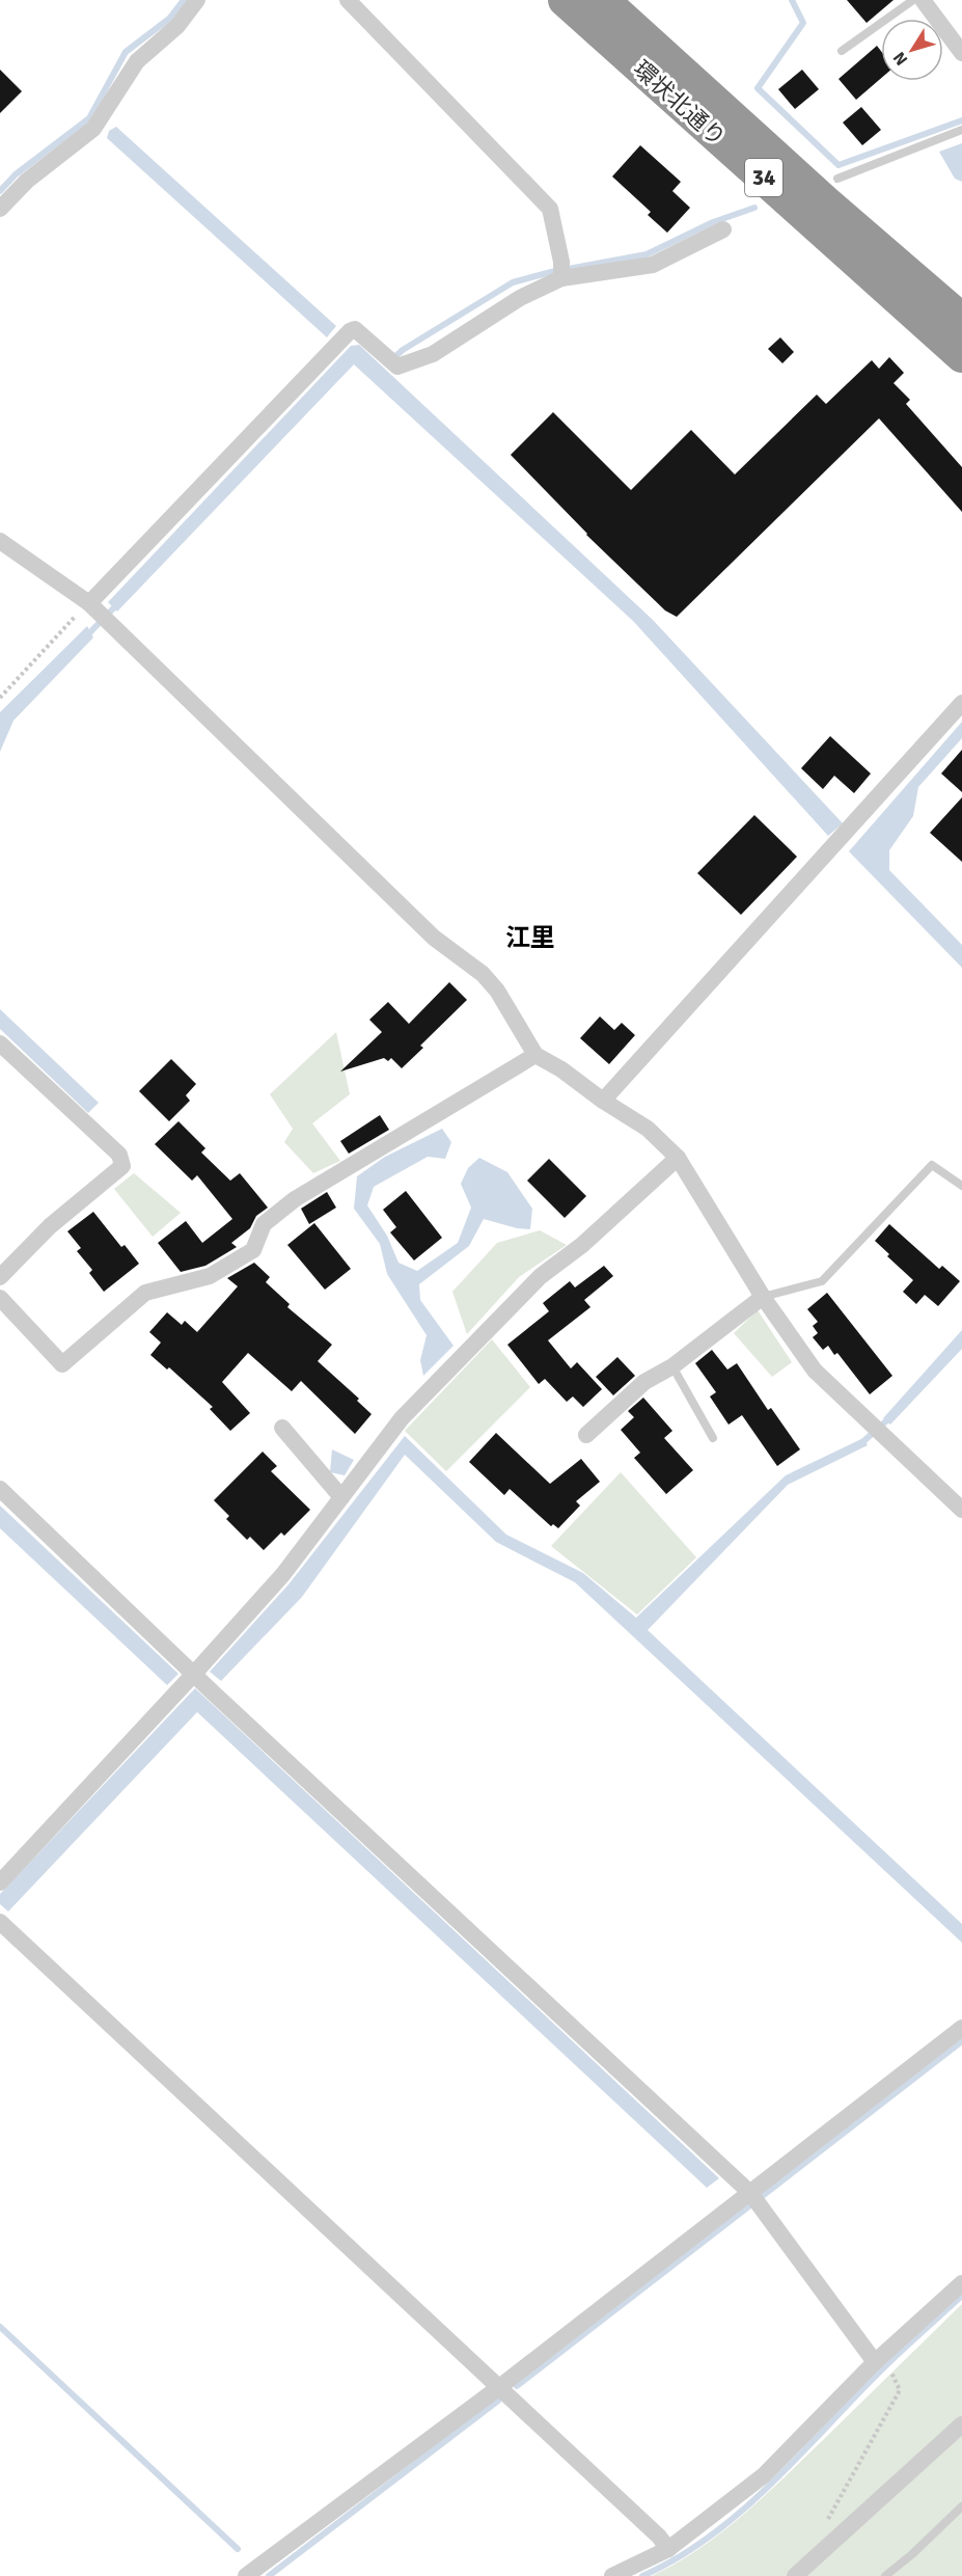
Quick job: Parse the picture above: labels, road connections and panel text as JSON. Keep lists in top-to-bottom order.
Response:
{
  "streets": {
    "highway": ["環状北通り", "34"]
  },
  "districts": ["江里"],
  "north": "bottom left"
}
